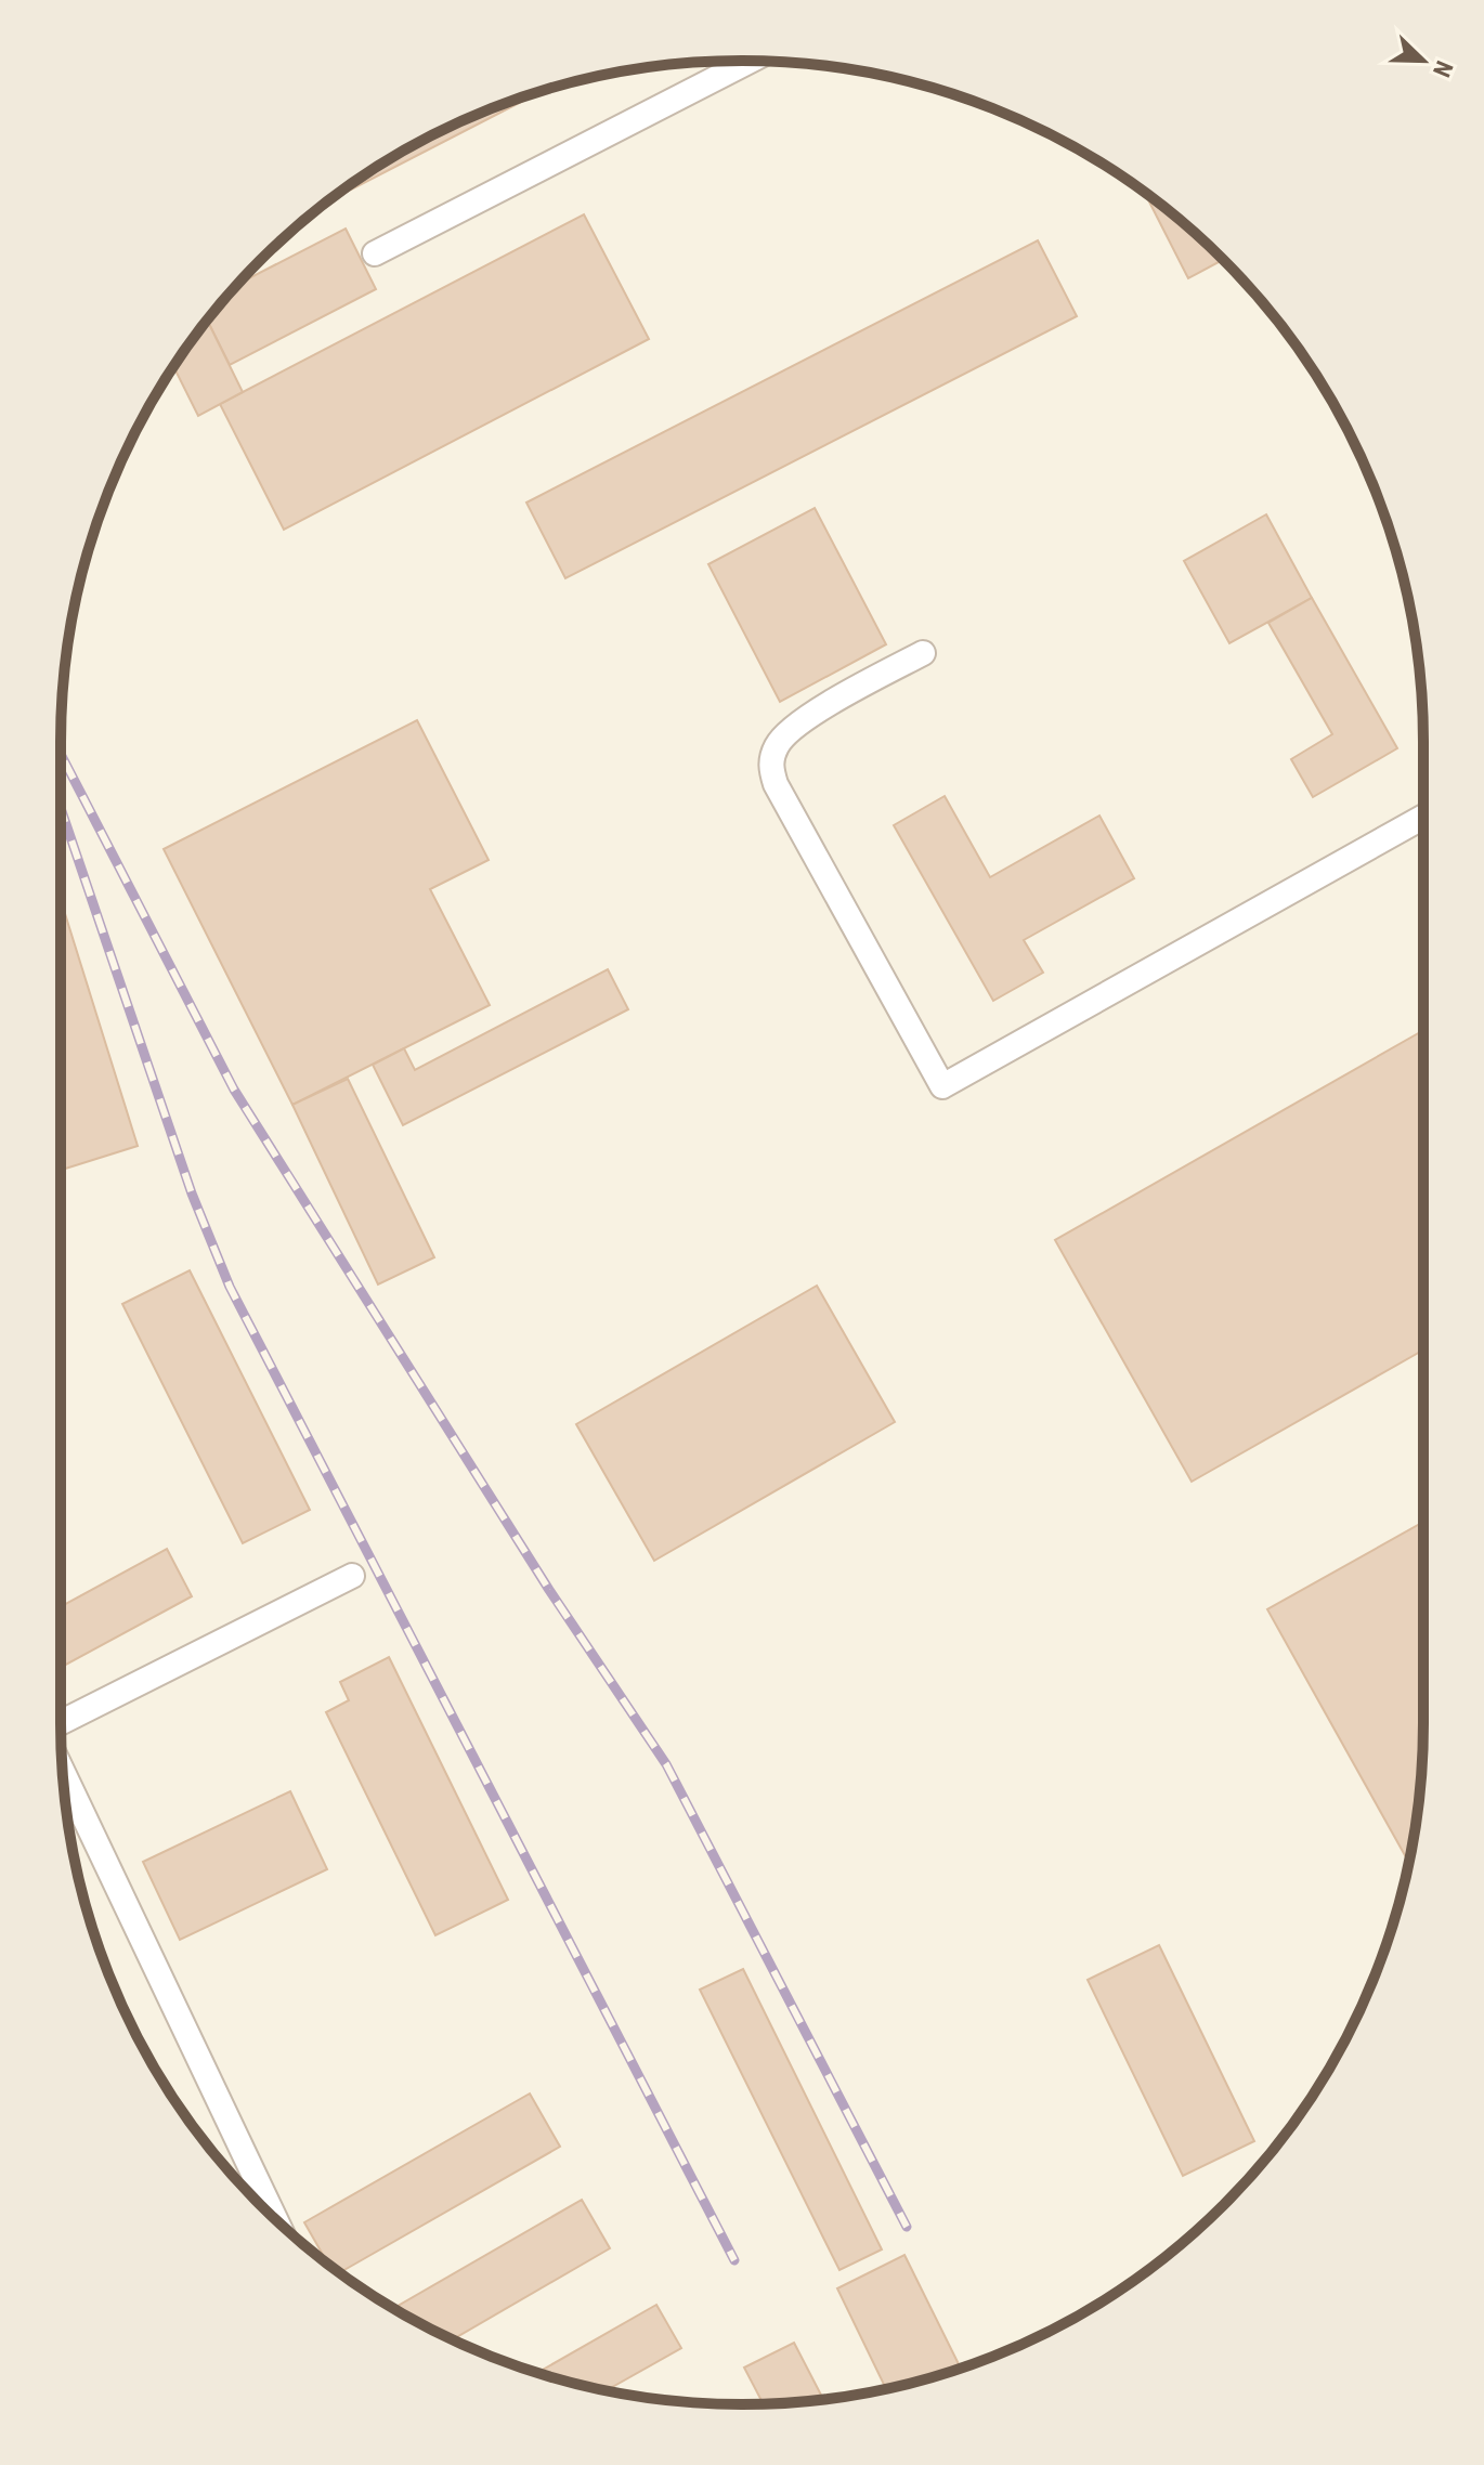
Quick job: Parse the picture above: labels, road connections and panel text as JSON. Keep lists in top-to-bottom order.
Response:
{
  "north": "bottom right"
}
